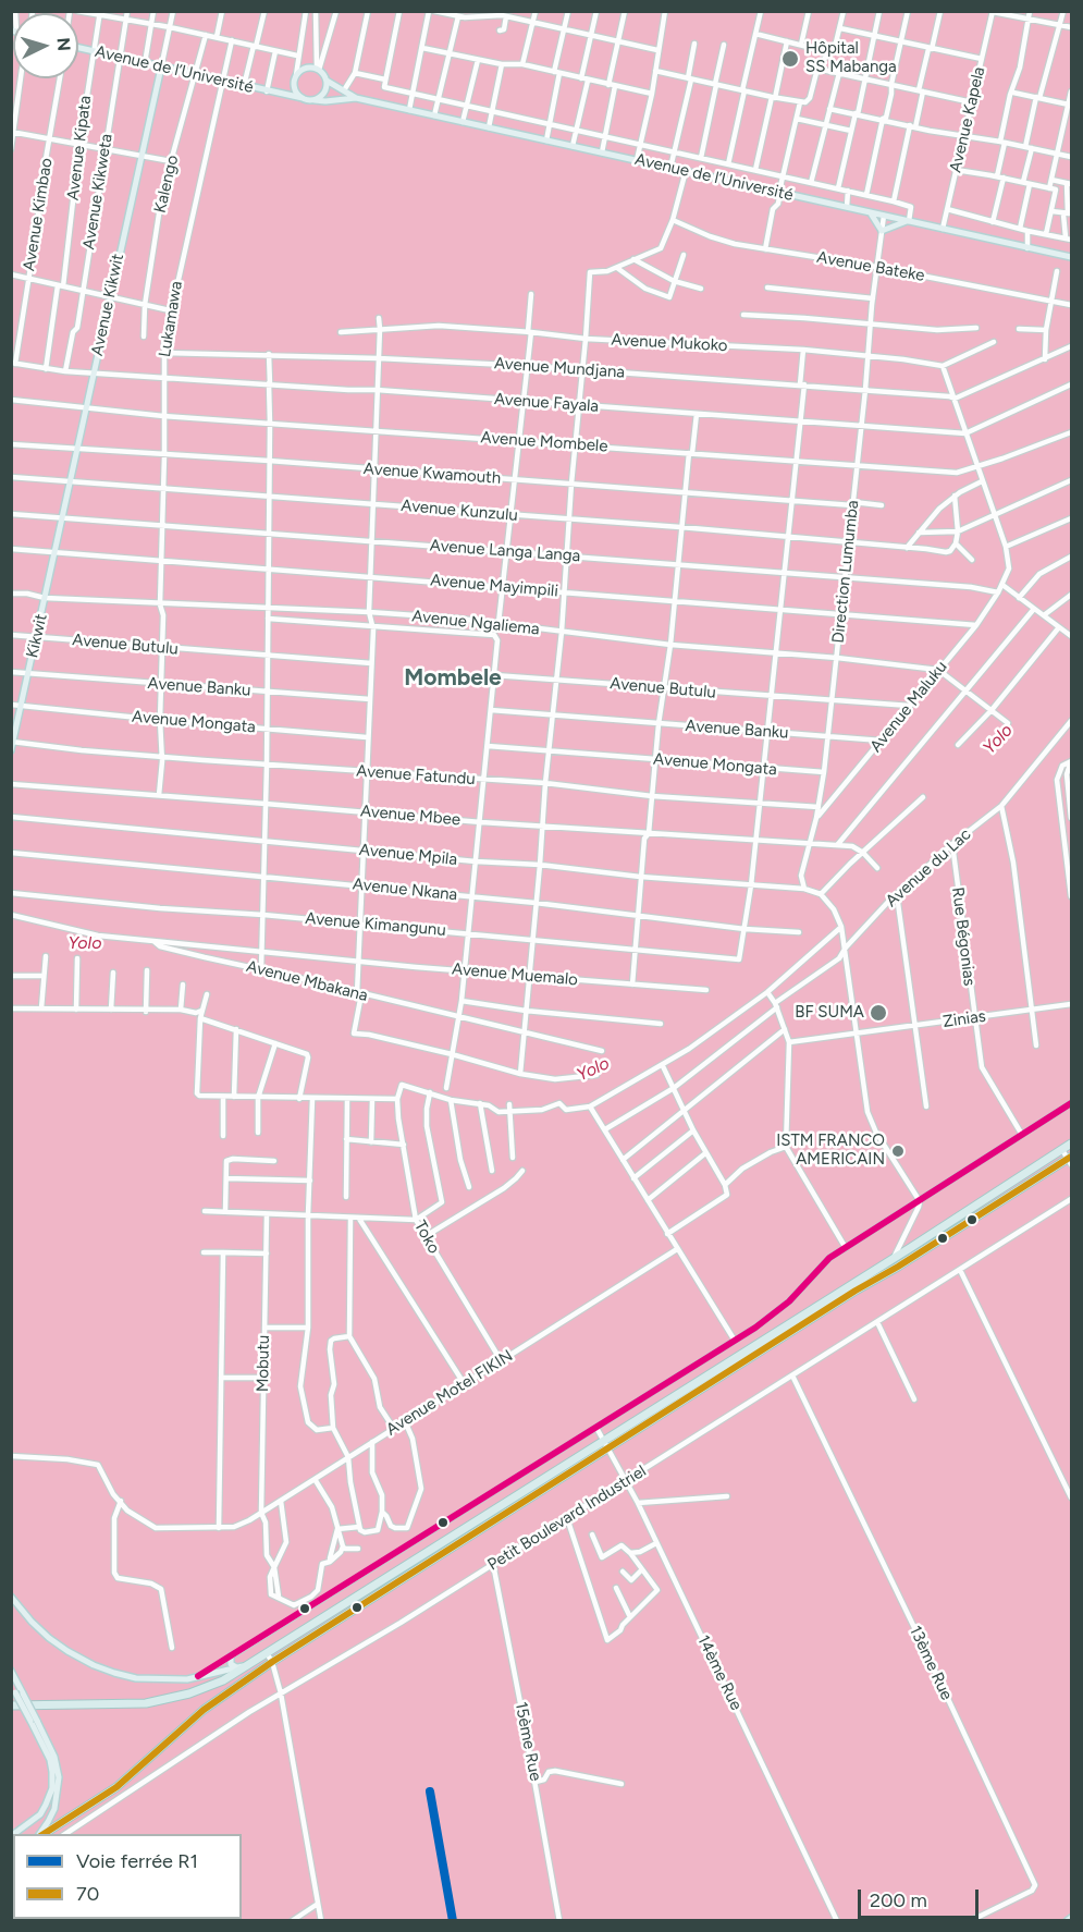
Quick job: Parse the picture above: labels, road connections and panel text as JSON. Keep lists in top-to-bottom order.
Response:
{
  "streets": {
    "main road": ["Avenue de l’Université", "Avenue Kikwit", "Kikwit"],
    "street": [
      "Avenue Kapela",
      "Avenue Kipata",
      "Kalengo",
      "Avenue Kikweta",
      "Avenue Kimbao",
      "Avenue Bateke",
      "Lukamawa",
      "Avenue Mukoko",
      "Avenue Mundjana",
      "Avenue Fayala",
      "Avenue Mombele",
      "Avenue Kwamouth",
      "Avenue Kunzulu",
      "Avenue Langa Langa",
      "Direction Lumumba",
      "Avenue Mayimpili",
      "Avenue Ngaliema",
      "Avenue Butulu",
      "Avenue Banku",
      "Avenue Maluku",
      "Avenue Mongata",
      "Avenue Fatundu",
      "Avenue Mbee",
      "Avenue Mpila",
      "Avenue du Lac",
      "Avenue Nkana",
      "Avenue Kimangunu",
      "Rue Bégonias",
      "Avenue Muemalo",
      "Avenue Mbakana",
      "Zinias",
      "Toko",
      "Mobutu",
      "Avenue Motel FIKIN",
      "Petit Boulevard Industriel",
      "13ème Rue",
      "14ème Rue",
      "15ème Rue"
    ]
  },
  "crossings": [
    ["Avenue de l’Université", "Avenue Kapela"],
    ["Avenue de l’Université", "Avenue Kipata"],
    ["Avenue de l’Université", "Kalengo"],
    ["Avenue de l’Université", "Avenue Kikweta"],
    ["Avenue de l’Université", "Avenue Kikwit"],
    ["Avenue de l’Université", "Lukamawa"],
    ["Avenue de l’Université", "Direction Lumumba"],
    ["Avenue Kipata", "Avenue Fayala"],
    ["Avenue Kikweta", "Avenue Fayala"],
    ["Avenue Kimbao", "Avenue Fayala"],
    ["Avenue Bateke", "Direction Lumumba"],
    ["Avenue Kikwit", "Avenue Fayala"],
    ["Avenue Kikwit", "Avenue Mombele"],
    ["Avenue Kikwit", "Avenue Kwamouth"],
    ["Avenue Kikwit", "Avenue Kunzulu"],
    ["Avenue Kikwit", "Avenue Langa Langa"],
    ["Avenue Kikwit", "Avenue Mayimpili"],
    ["Avenue Kikwit", "Avenue Ngaliema"],
    ["Avenue Kikwit", "Kikwit"],
    ["Lukamawa", "Avenue Mundjana"],
    ["Lukamawa", "Avenue Fayala"],
    ["Lukamawa", "Avenue Mombele"],
    ["Lukamawa", "Avenue Kwamouth"],
    ["Lukamawa", "Avenue Kunzulu"],
    ["Lukamawa", "Avenue Langa Langa"],
    ["Lukamawa", "Avenue Mayimpili"],
    ["Lukamawa", "Avenue Ngaliema"],
    ["Lukamawa", "Avenue Butulu"],
    ["Lukamawa", "Avenue Banku"],
    ["Lukamawa", "Avenue Mongata"],
    ["Lukamawa", "Avenue Fatundu"],
    ["Lukamawa", "Avenue Mbee"],
    ["Avenue Mukoko", "Direction Lumumba"],
    ["Avenue Mundjana", "Direction Lumumba"],
    ["Avenue Fayala", "Direction Lumumba"],
    ["Avenue Mombele", "Direction Lumumba"],
    ["Avenue Kwamouth", "Direction Lumumba"],
    ["Avenue Kunzulu", "Direction Lumumba"],
    ["Avenue Langa Langa", "Direction Lumumba"],
    ["Avenue Langa Langa", "Avenue Maluku"],
    ["Direction Lumumba", "Avenue Mayimpili"],
    ["Direction Lumumba", "Avenue Ngaliema"],
    ["Direction Lumumba", "Avenue Butulu"],
    ["Direction Lumumba", "Avenue Banku"],
    ["Direction Lumumba", "Avenue Maluku"],
    ["Direction Lumumba", "Avenue Mongata"],
    ["Direction Lumumba", "Avenue Fatundu"],
    ["Direction Lumumba", "Avenue Mbee"],
    ["Direction Lumumba", "Avenue Mpila"],
    ["Avenue Mayimpili", "Avenue Maluku"],
    ["Avenue Ngaliema", "Kikwit"],
    ["Avenue Ngaliema", "Avenue Maluku"],
    ["Kikwit", "Avenue Butulu"],
    ["Kikwit", "Avenue Banku"],
    ["Kikwit", "Avenue Mongata"],
    ["Kikwit", "Avenue Fatundu"],
    ["Avenue Butulu", "Avenue Maluku"],
    ["Avenue Banku", "Avenue Maluku"],
    ["Avenue du Lac", "Rue Bégonias"],
    ["Avenue Nkana", "Avenue Kimangunu"],
    ["Rue Bégonias", "Zinias"],
    ["Avenue Muemalo", "Avenue Mbakana"],
    ["Toko", "Avenue Motel FIKIN"],
    ["Mobutu", "Avenue Motel FIKIN"],
    ["Petit Boulevard Industriel", "13ème Rue"],
    ["Petit Boulevard Industriel", "14ème Rue"],
    ["Petit Boulevard Industriel", "15ème Rue"]
  ],
  "districts": ["Mombele"],
  "water": ["Yolo"],
  "places": ["Hôpital SS Mabanga", "BF SUMA", "ISTM FRANCO AMERICAIN"],
  "lines": ["transit line 70", "rail line R1"],
  "legend": ["Voie ferrée R1", "70"],
  "scale_bar": "200 m",
  "north": "right"
}
